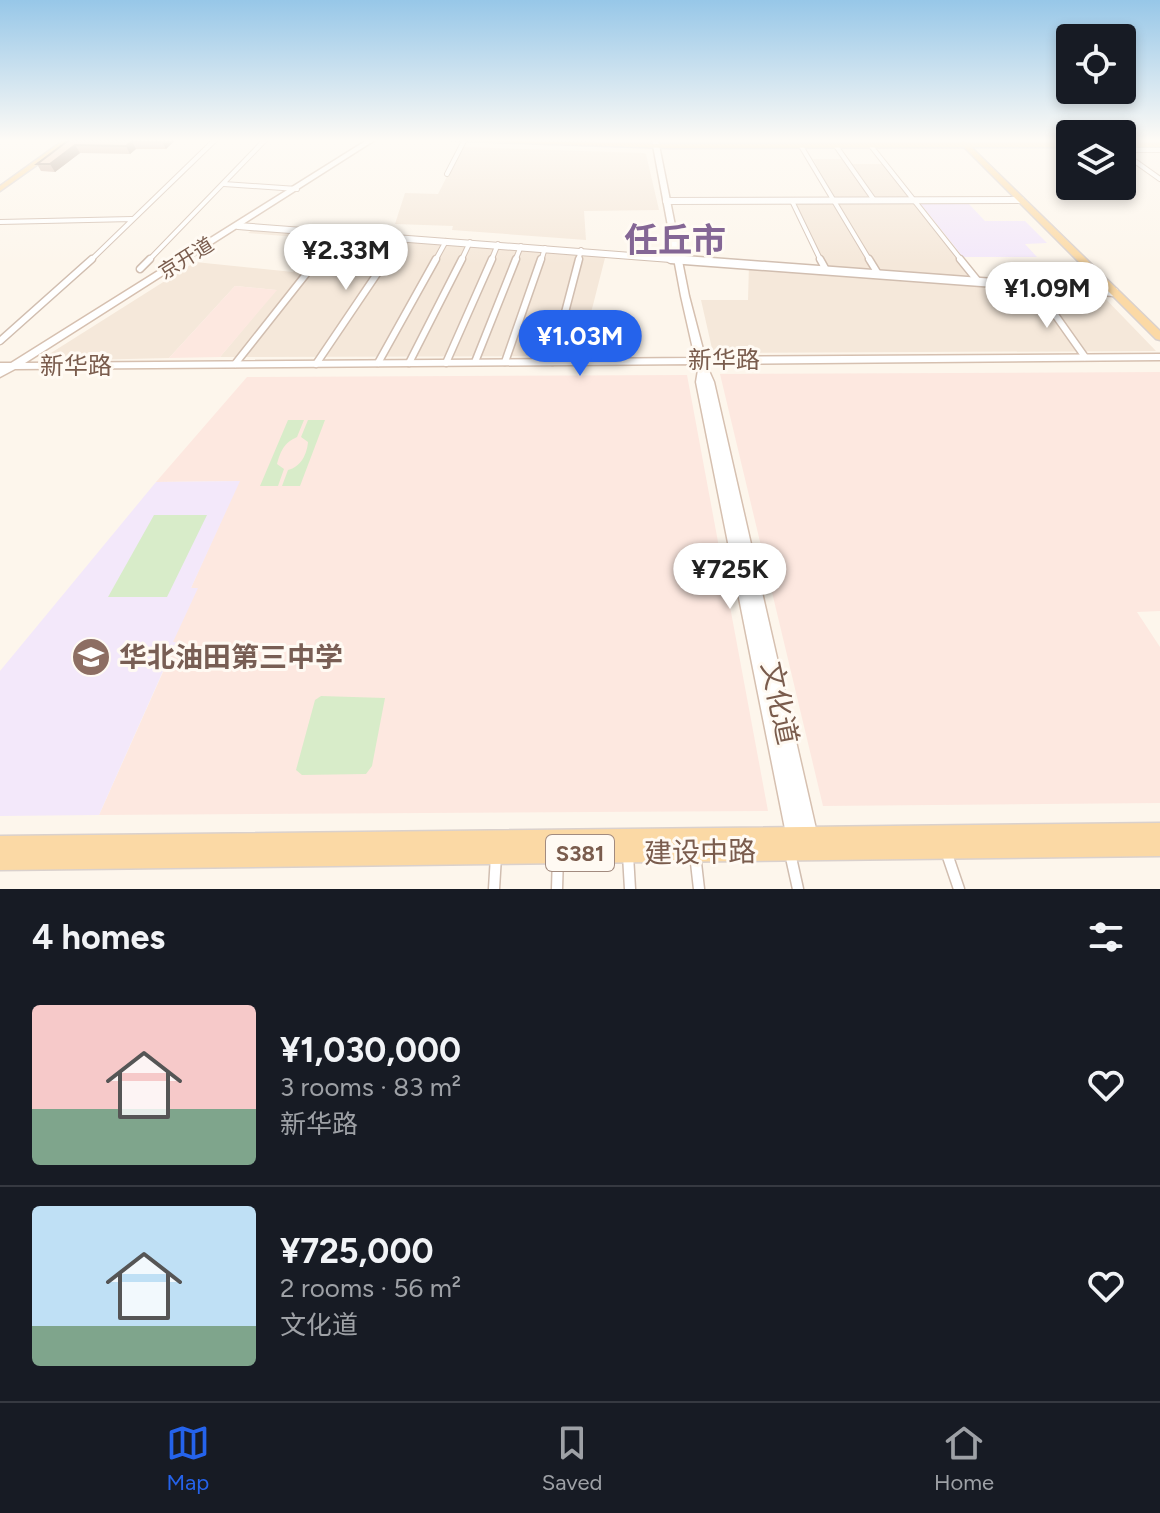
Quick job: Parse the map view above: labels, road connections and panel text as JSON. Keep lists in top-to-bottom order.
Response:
{
  "streets": {
    "main road": [
      "京开道",
      "新华路",
      "文化道",
      "建设中路",
      "S381"
    ]
  },
  "crossings": [
    ["京开道", "新华路"],
    ["新华路", "文化道"],
    ["文化道", "建设中路"]
  ],
  "districts": ["任丘市"],
  "places": {
    "school or university": ["华北油田第三中学"]
  },
  "page": {
    "price": [
      "¥2.33M",
      "¥1.09M",
      "¥1.03M",
      "¥725K"
    ],
    "heading": "4 homes",
    "list": [
      {
        "name": "¥1,030,000",
        "note": "3 rooms · 83 m² · 新华路"
      },
      {
        "name": "¥725,000",
        "note": "2 rooms · 56 m² · 文化道"
      }
    ],
    "tabs": ["Map", "Saved", "Home"]
  }
}
